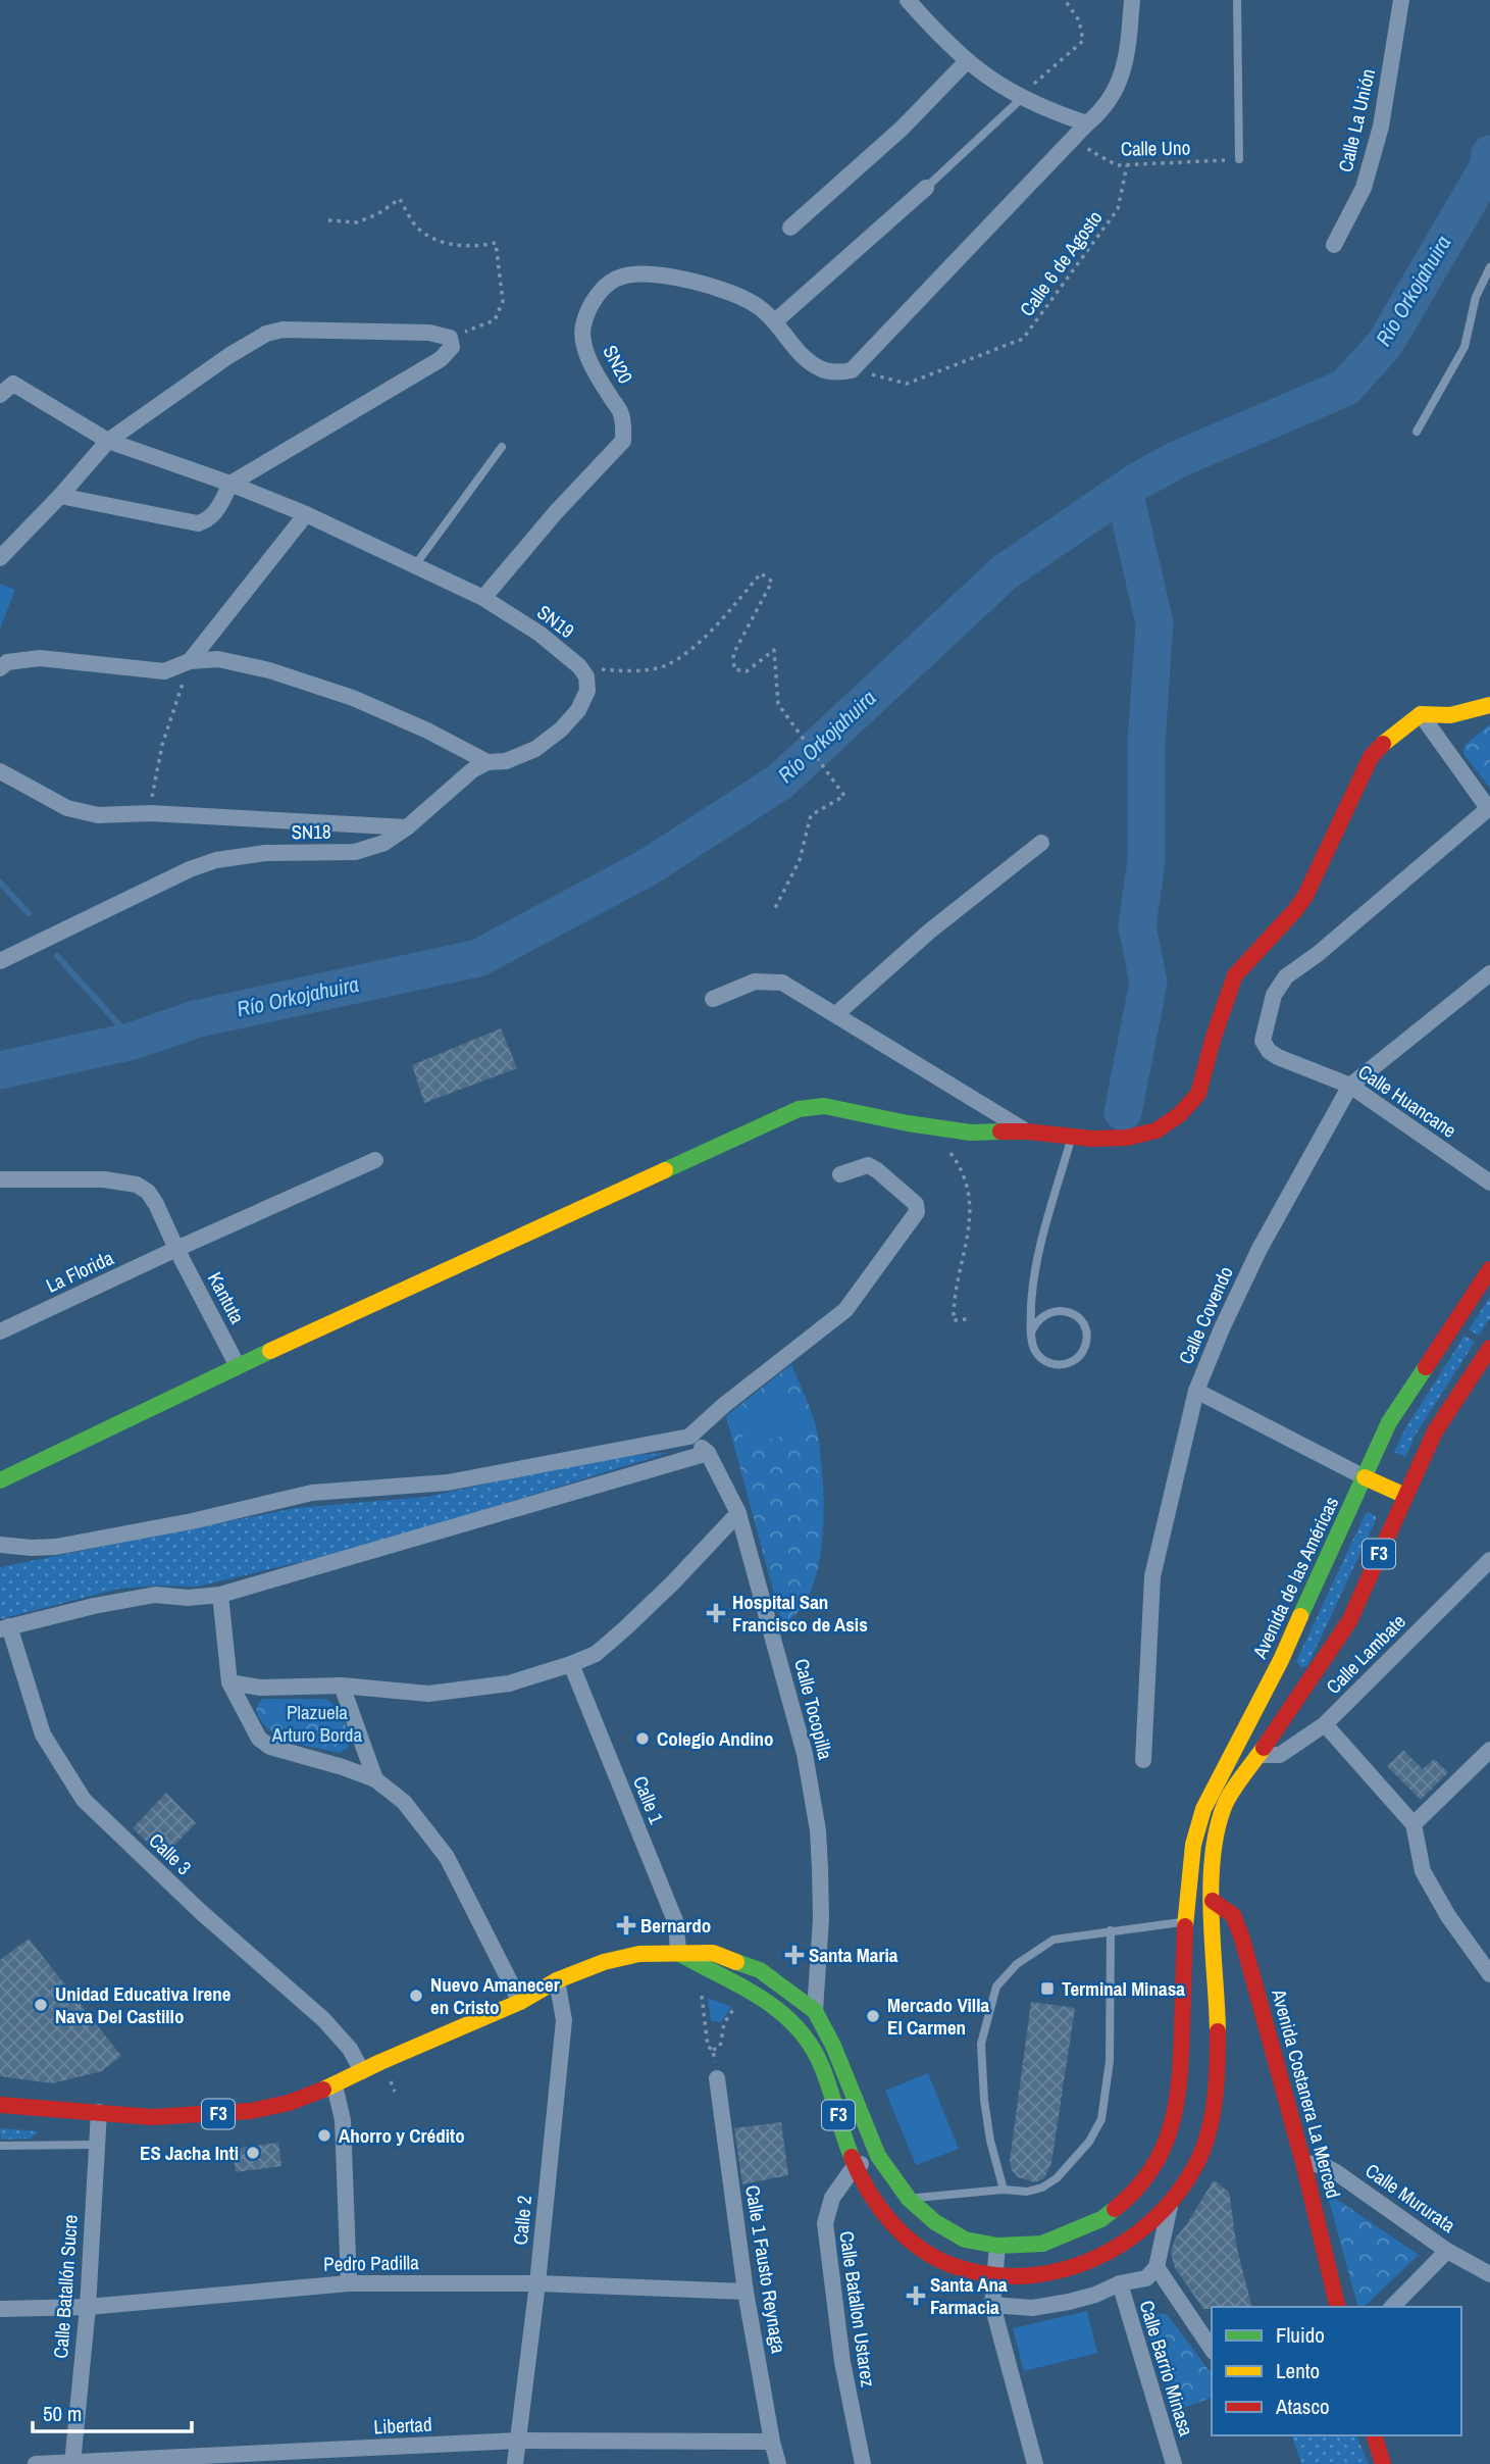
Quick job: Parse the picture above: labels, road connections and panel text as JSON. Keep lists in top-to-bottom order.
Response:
{
  "streets": {
    "main road": ["F3", "Avenida de las Américas", "Avenida Costanera La Merced"],
    "street": [
      "Calle La Unión",
      "SN20",
      "SN19",
      "SN18",
      "Calle Huancane",
      "La Florida",
      "Kantuta",
      "Calle Covendo",
      "Calle Lambate",
      "Calle Tocopilla",
      "Calle 1",
      "Calle 3",
      "Calle Mururata",
      "Calle 2",
      "Pedro Padilla",
      "Calle 1 Fausto Reynaga",
      "Calle Batallón Sucre",
      "Calle Batallon Ustarez",
      "Calle Barrio Minasa",
      "Libertad"
    ],
    "path": ["Calle Uno", "Calle 6 de Agosto"]
  },
  "crossings": [
    ["Calle Uno", "Calle 6 de Agosto"],
    ["Calle 6 de Agosto", "SN20"],
    ["SN20", "SN19"],
    ["SN19", "SN18"],
    ["Calle Huancane", "Calle Covendo"],
    ["La Florida", "Kantuta"],
    ["F3", "Avenida de las Américas"],
    ["F3", "Calle Lambate"],
    ["F3", "Calle Tocopilla"],
    ["F3", "Calle 1"],
    ["F3", "Calle 3"],
    ["F3", "Avenida Costanera La Merced"],
    ["F3", "Calle 2"],
    ["F3", "Calle Batallón Sucre"],
    ["F3", "Calle Batallon Ustarez"],
    ["Avenida Costanera La Merced", "Calle Mururata"],
    ["Calle 2", "Pedro Padilla"],
    ["Calle 2", "Libertad"],
    ["Pedro Padilla", "Calle 1 Fausto Reynaga"],
    ["Pedro Padilla", "Calle Batallón Sucre"],
    ["Calle 1 Fausto Reynaga", "Libertad"],
    ["Calle Batallón Sucre", "Libertad"]
  ],
  "water": ["Río Orkojahuira"],
  "parks": ["Plazuela Arturo Borda"],
  "places": {
    "health": [
      "Hospital San Francisco de Asis",
      "Bernardo",
      "Santa Maria",
      "Santa Ana Farmacia"
    ],
    "other": [
      "Colegio Andino",
      "Nuevo Amanecer en Cristo",
      "Unidad Educativa Irene Nava Del Castillo",
      "Mercado Villa El Carmen",
      "Ahorro y Crédito",
      "ES Jacha Inti"
    ],
    "transit": ["Terminal Minasa"]
  },
  "legend": ["Fluido", "Lento", "Atasco"],
  "scale_bar": "50 m"
}
